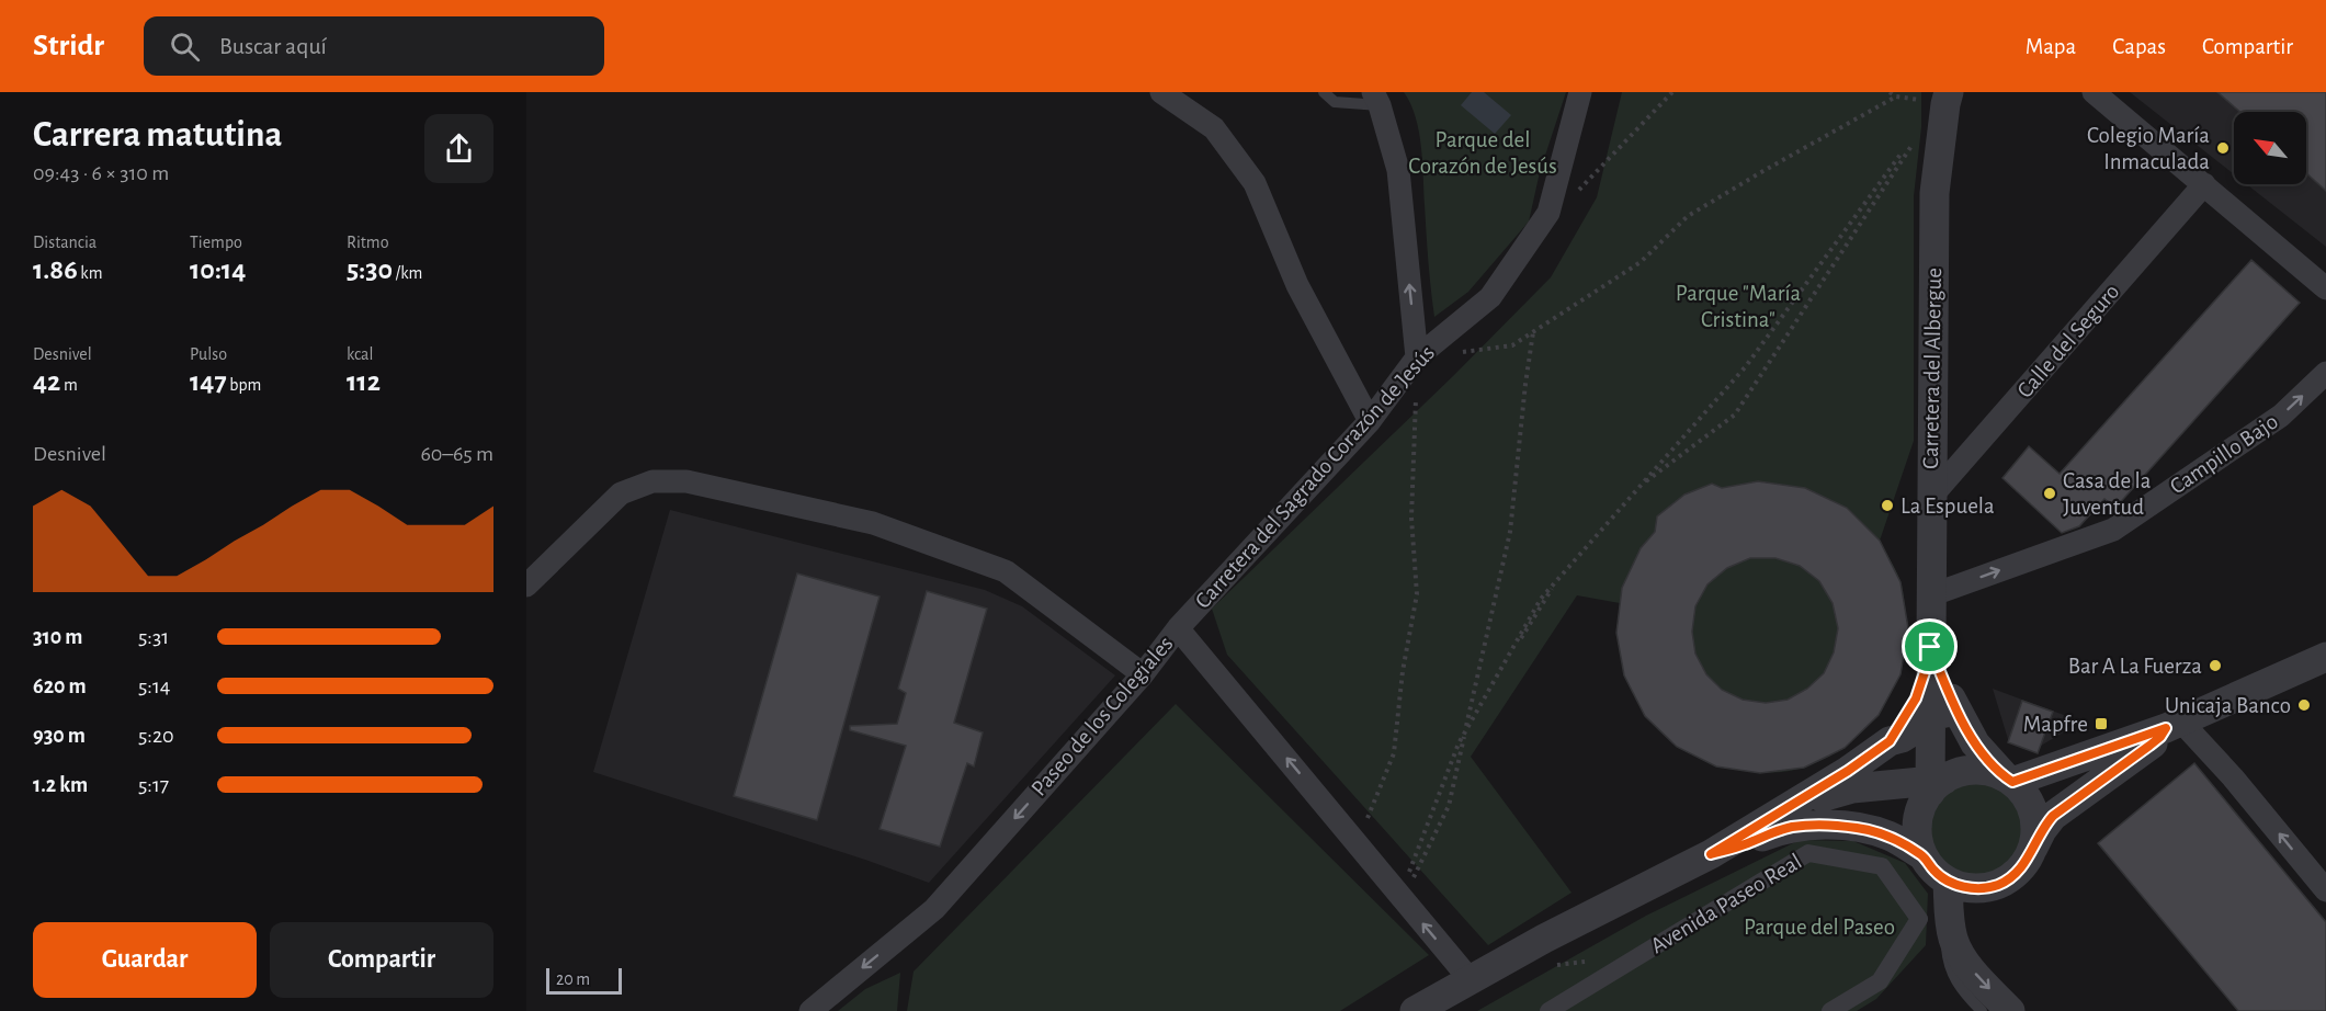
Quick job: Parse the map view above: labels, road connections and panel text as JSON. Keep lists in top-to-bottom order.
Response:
{
  "streets": {
    "street": [
      "Calle del Seguro",
      "Carretera del Albergue",
      "Campillo Bajo",
      "Carretera del Sagrado Corazón de Jesús",
      "Paseo de los Colegiales",
      "Avenida Paseo Real"
    ]
  },
  "crossings": [
    ["Calle del Seguro", "Carretera del Albergue"],
    ["Carretera del Albergue", "Campillo Bajo"],
    ["Carretera del Albergue", "Avenida Paseo Real"],
    ["Carretera del Sagrado Corazón de Jesús", "Paseo de los Colegiales"],
    ["Paseo de los Colegiales", "Avenida Paseo Real"]
  ],
  "parks": ["Parque del Corazón de Jesús", "Parque \"María Cristina\"", "Parque del Paseo"],
  "places": {
    "other": [
      "Colegio María Inmaculada",
      "Casa de la Juventud",
      "La Espuela",
      "Bar A La Fuerza",
      "Unicaja Banco"
    ],
    "transit": ["Mapfre"]
  },
  "scale_bar": "20 m",
  "north": "top left",
  "page": {
    "header": "Stridr",
    "search": "Buscar aquí",
    "nav": ["Mapa", "Capas", "Compartir"],
    "heading": ["Carrera matutina", "09:43 · 6 × 310 m"],
    "stats": [
      ["Distancia", "1.86 km"],
      ["Tiempo", "10:14"],
      ["Ritmo", "5:30 /km"],
      ["Desnivel", "42 m"],
      ["Pulso", "147 bpm"],
      ["kcal", "112"]
    ],
    "chart": ["Desnivel", "60–65 m"],
    "list": [
      {
        "name": "310 m",
        "note": "5:31"
      },
      {
        "name": "620 m",
        "note": "5:14"
      },
      {
        "name": "930 m",
        "note": "5:20"
      },
      {
        "name": "1.2 km",
        "note": "5:17"
      }
    ],
    "buttons": ["Guardar", "Compartir"],
    "scale": "20 m"
  }
}
